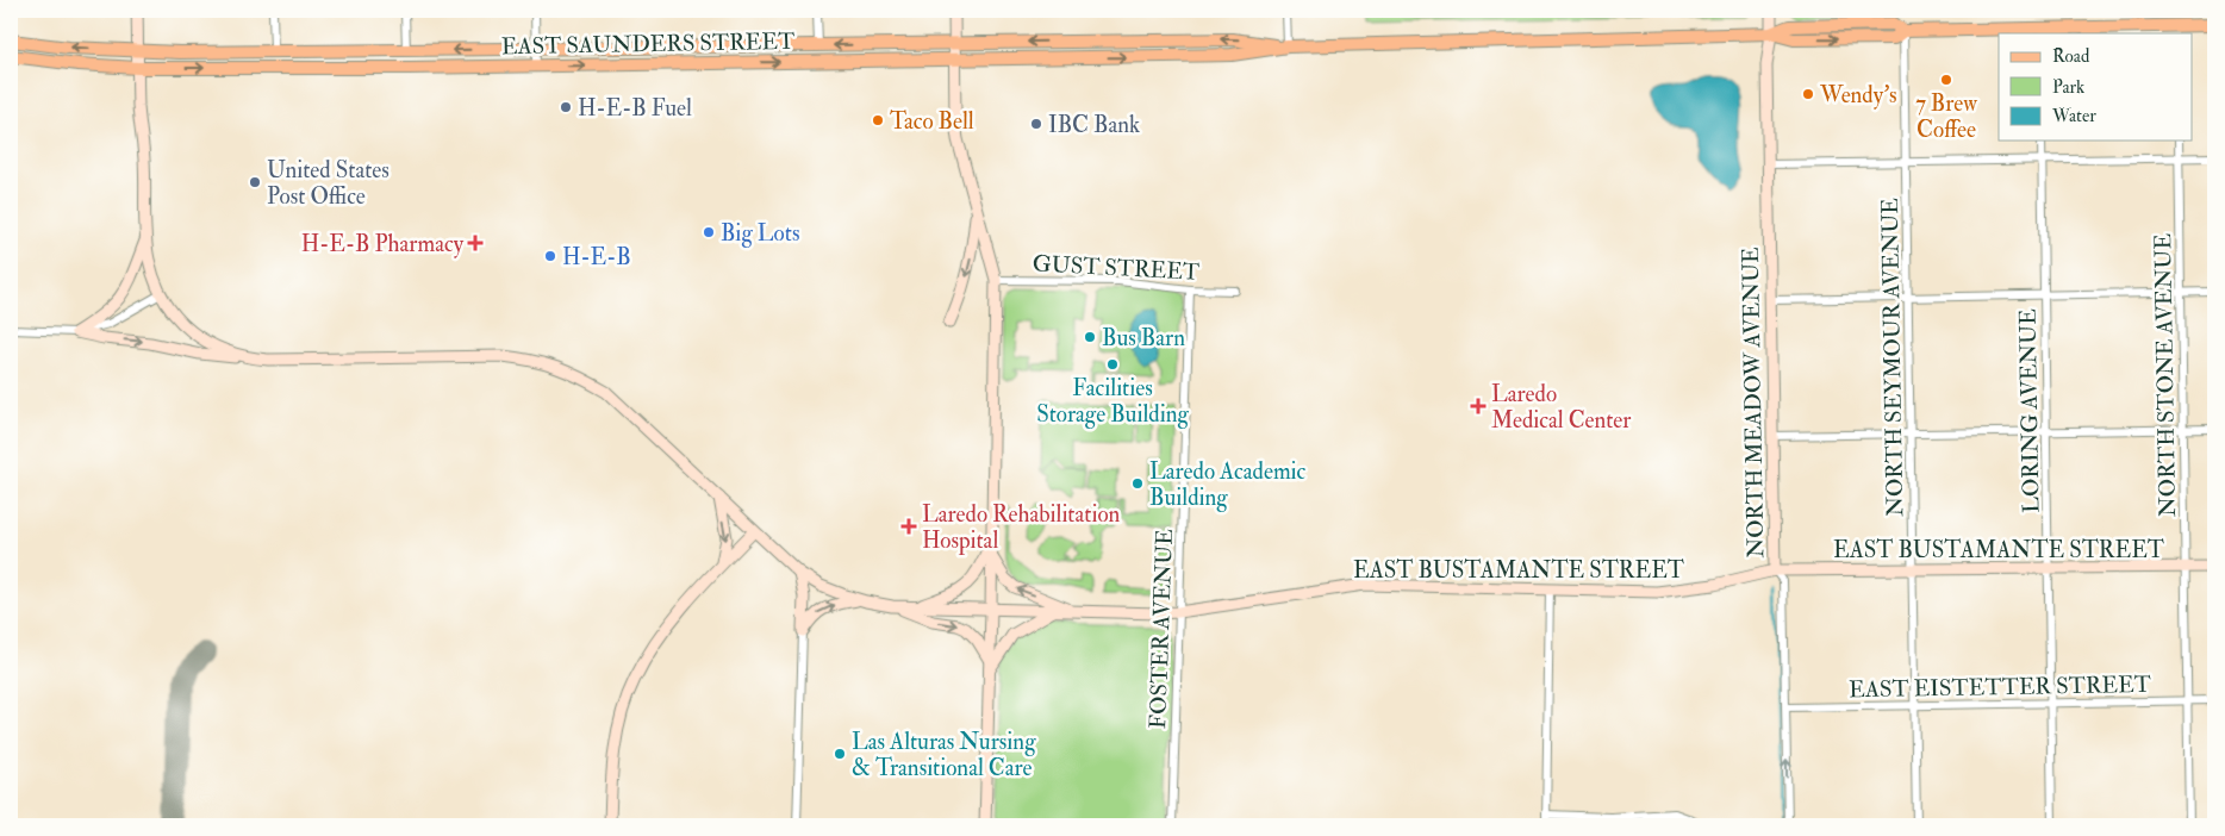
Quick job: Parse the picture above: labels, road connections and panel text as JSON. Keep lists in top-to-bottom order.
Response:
{
  "streets": {
    "main road": ["EAST SAUNDERS STREET", "NORTH MEADOW AVENUE", "EAST BUSTAMANTE STREET"],
    "street": [
      "GUST STREET",
      "NORTH SEYMOUR AVENUE",
      "NORTH STONE AVENUE",
      "LORING AVENUE",
      "FOSTER AVENUE",
      "EAST EISTETTER STREET"
    ]
  },
  "crossings": [
    ["EAST SAUNDERS STREET", "NORTH SEYMOUR AVENUE"],
    ["EAST SAUNDERS STREET", "NORTH MEADOW AVENUE"],
    ["EAST SAUNDERS STREET", "EAST BUSTAMANTE STREET"],
    ["GUST STREET", "FOSTER AVENUE"],
    ["NORTH SEYMOUR AVENUE", "EAST BUSTAMANTE STREET"],
    ["NORTH SEYMOUR AVENUE", "EAST EISTETTER STREET"],
    ["NORTH STONE AVENUE", "EAST BUSTAMANTE STREET"],
    ["NORTH STONE AVENUE", "EAST EISTETTER STREET"],
    ["NORTH MEADOW AVENUE", "EAST BUSTAMANTE STREET"],
    ["NORTH MEADOW AVENUE", "EAST EISTETTER STREET"],
    ["LORING AVENUE", "EAST BUSTAMANTE STREET"],
    ["LORING AVENUE", "EAST EISTETTER STREET"],
    ["EAST BUSTAMANTE STREET", "FOSTER AVENUE"]
  ],
  "places": {
    "other": [
      "7 Brew Coffee",
      "Wendy's",
      "H-E-B Fuel",
      "Taco Bell",
      "IBC Bank",
      "United States Post Office",
      "Big Lots",
      "H-E-B",
      "Bus Barn",
      "Facilities Storage Building",
      "Laredo Academic Building",
      "Las Alturas Nursing & Transitional Care"
    ],
    "health": ["H-E-B Pharmacy", "Laredo Medical Center", "Laredo Rehabilitation Hospital"]
  },
  "legend": ["Road", "Park", "Water"]
}
